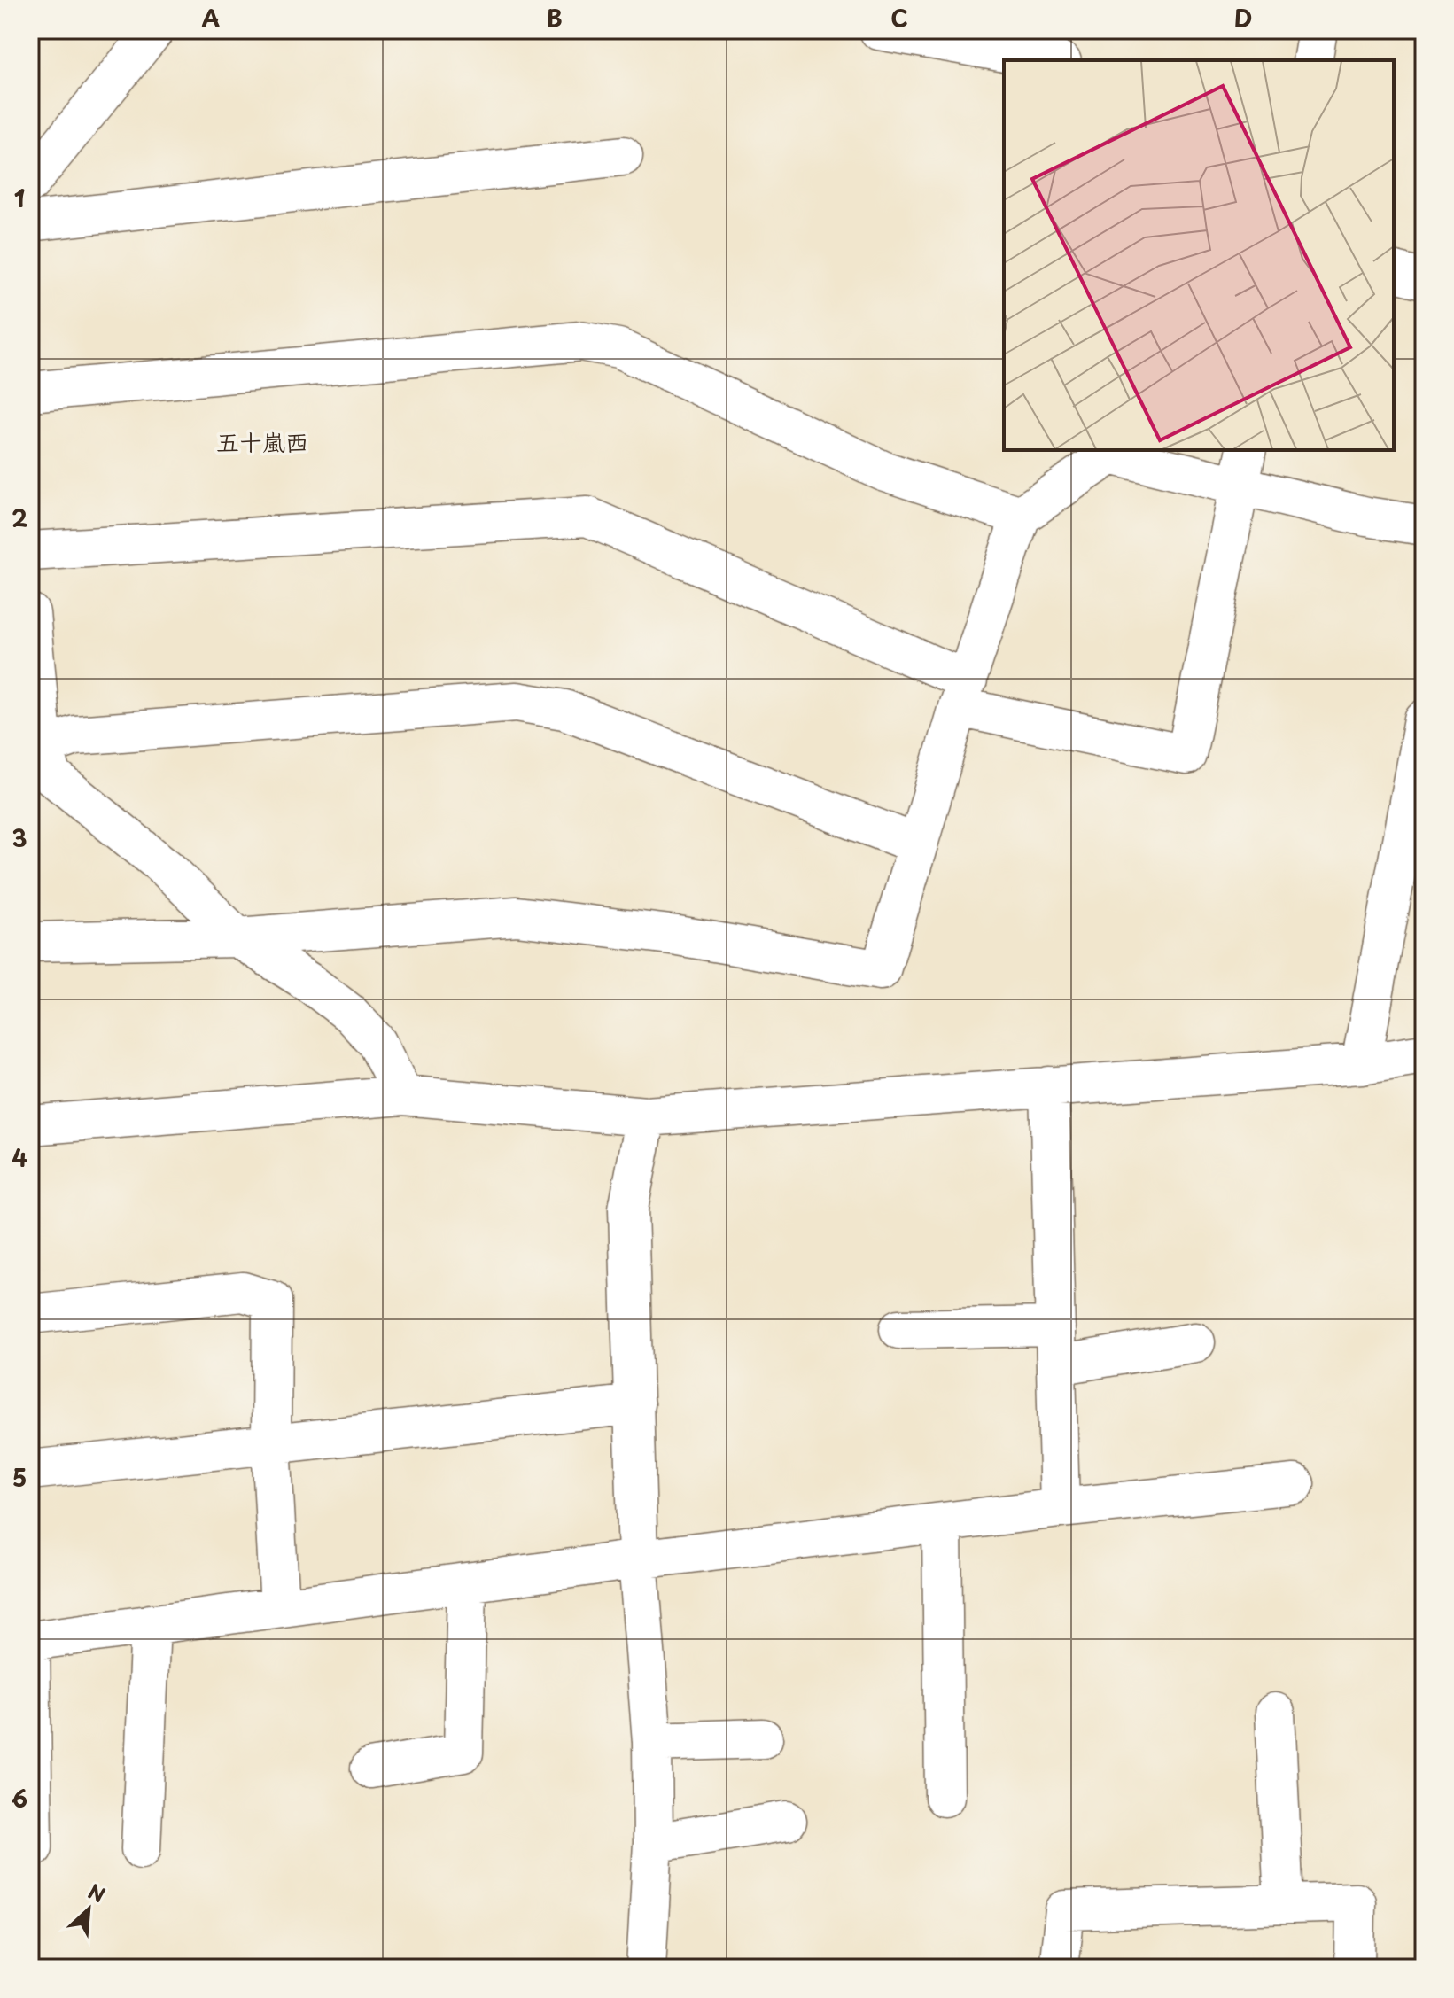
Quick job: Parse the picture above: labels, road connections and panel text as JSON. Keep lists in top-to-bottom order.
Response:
{
  "districts": ["五十嵐西"],
  "north": "top right",
  "grid": {
    "columns": [
      "A",
      "B",
      "C",
      "D"
    ],
    "rows": [
      "1",
      "2",
      "3",
      "4",
      "5",
      "6"
    ]
  }
}
